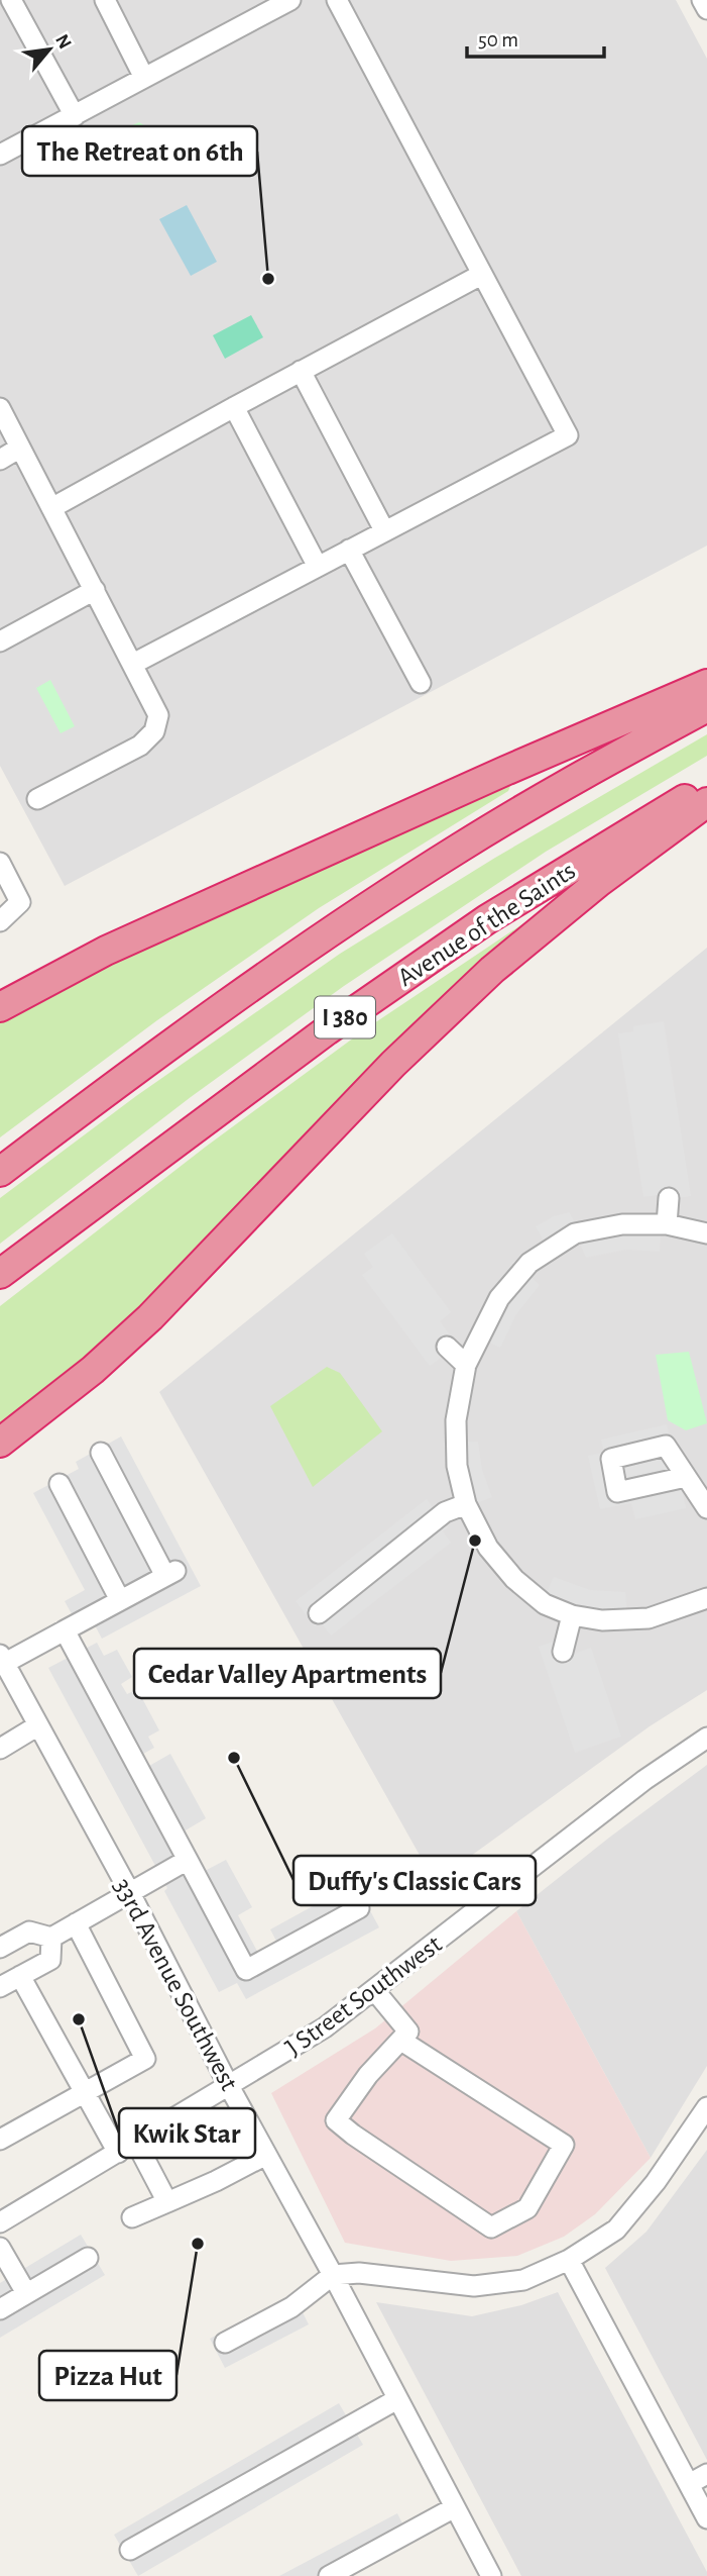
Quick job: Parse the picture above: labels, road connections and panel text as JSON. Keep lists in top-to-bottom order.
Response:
{
  "streets": {
    "highway": ["Avenue of the Saints", "I 380"],
    "street": ["33rd Avenue Southwest", "J Street Southwest"]
  },
  "crossings": [
    ["33rd Avenue Southwest", "J Street Southwest"]
  ],
  "places": [
    "The Retreat on 6th",
    "Cedar Valley Apartments",
    "Duffy's Classic Cars",
    "Kwik Star",
    "Pizza Hut"
  ],
  "scale_bar": "50 m",
  "north": "top right"
}
